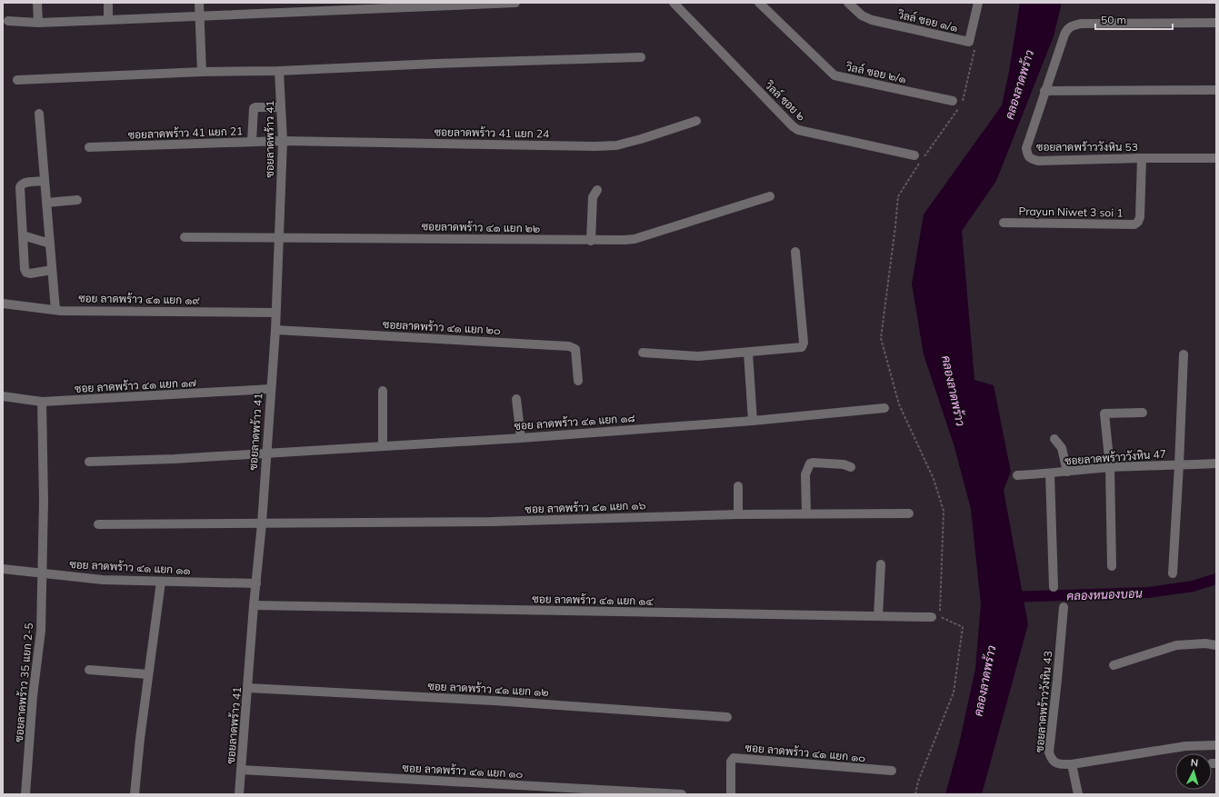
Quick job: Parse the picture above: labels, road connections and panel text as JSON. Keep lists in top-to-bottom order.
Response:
{
  "streets": {
    "street": [
      "วิลล์ ซอย ๑/๑",
      "วิลล์ ซอย ๒/๑",
      "วิลล์ ซอย ๒",
      "ซอยลาดพร้าว 41 แยก 21",
      "ซอยลาดพร้าว 41 แยก 24",
      "ซอยลาดพร้าว 41",
      "ซอยลาดพร้าววังหิน 53",
      "Prayun Niwet 3 soi 1",
      "ซอยลาดพร้าว ๔๑ แยก ๒๒",
      "ซอย ลาดพร้าว ๔๑ แยก ๑๙",
      "ซอยลาดพร้าว ๔๑ แยก ๒๐",
      "ซอย ลาดพร้าว ๔๑ แยก ๑๗",
      "ซอย ลาดพร้าว ๔๑ แยก ๑๘",
      "ซอยลาดพร้าววังหิน 47",
      "ซอย ลาดพร้าว ๔๑ แยก ๑๖",
      "ซอย ลาดพร้าว ๔๑ แยก ๑๑",
      "ซอย ลาดพร้าว ๔๑ แยก ๑๔",
      "ซอยลาดพร้าว 35 แยก 2-5",
      "ซอย ลาดพร้าว ๔๑ แยก ๑๒",
      "ซอยลาดพร้าววังหิน 43",
      "ซอย ลาดพร้าว ๔๑ แยก ๑๐"
    ]
  },
  "crossings": [
    ["ซอยลาดพร้าว 41 แยก 21", "ซอยลาดพร้าว 41 แยก 24"],
    ["ซอยลาดพร้าว 41 แยก 21", "ซอยลาดพร้าว 41"],
    ["ซอยลาดพร้าว 41 แยก 24", "ซอยลาดพร้าว 41"],
    ["ซอยลาดพร้าว 41", "ซอยลาดพร้าว ๔๑ แยก ๒๒"],
    ["ซอยลาดพร้าว 41", "ซอย ลาดพร้าว ๔๑ แยก ๑๙"],
    ["ซอยลาดพร้าว 41", "ซอยลาดพร้าว ๔๑ แยก ๒๐"],
    ["ซอยลาดพร้าว 41", "ซอย ลาดพร้าว ๔๑ แยก ๑๗"],
    ["ซอยลาดพร้าว 41", "ซอย ลาดพร้าว ๔๑ แยก ๑๘"],
    ["ซอยลาดพร้าว 41", "ซอย ลาดพร้าว ๔๑ แยก ๑๖"],
    ["ซอยลาดพร้าว 41", "ซอย ลาดพร้าว ๔๑ แยก ๑๑"],
    ["ซอยลาดพร้าว 41", "ซอย ลาดพร้าว ๔๑ แยก ๑๔"],
    ["ซอยลาดพร้าว 41", "ซอย ลาดพร้าว ๔๑ แยก ๑๒"],
    ["ซอยลาดพร้าว 41", "ซอย ลาดพร้าว ๔๑ แยก ๑๐"],
    ["ซอยลาดพร้าววังหิน 53", "Prayun Niwet 3 soi 1"],
    ["ซอย ลาดพร้าว ๔๑ แยก ๑๗", "ซอยลาดพร้าว 35 แยก 2-5"],
    ["ซอย ลาดพร้าว ๔๑ แยก ๑๑", "ซอยลาดพร้าว 35 แยก 2-5"]
  ],
  "water": ["คลองลาดพร้าว", "คลองหนองบอน"],
  "scale_bar": "50 m",
  "north": "top"
}
